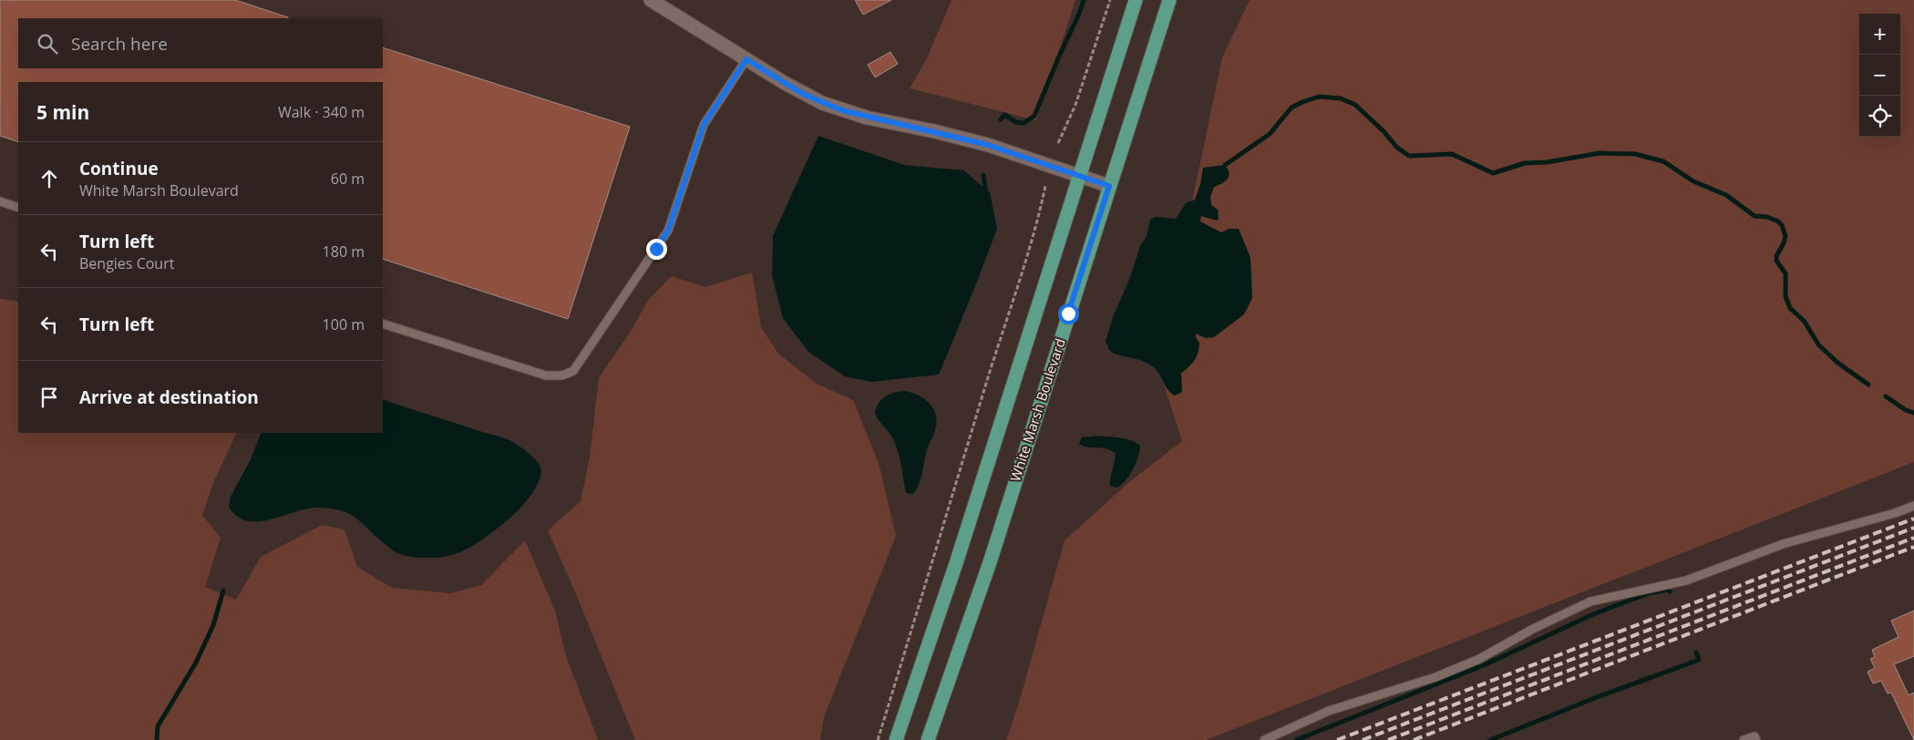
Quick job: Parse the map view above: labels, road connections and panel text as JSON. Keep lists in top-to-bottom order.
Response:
{
  "streets": {
    "main road": ["White Marsh Boulevard"]
  },
  "page": {
    "map_buttons": ["+", "−"],
    "search": "Search here",
    "heading": ["5 min", "Walk · 340 m"],
    "list": [
      ["Continue", "White Marsh Boulevard", "60 m"],
      ["Turn left", "Bengies Court", "180 m"],
      ["Turn left", "100 m"],
      "Arrive at destination"
    ]
  }
}
